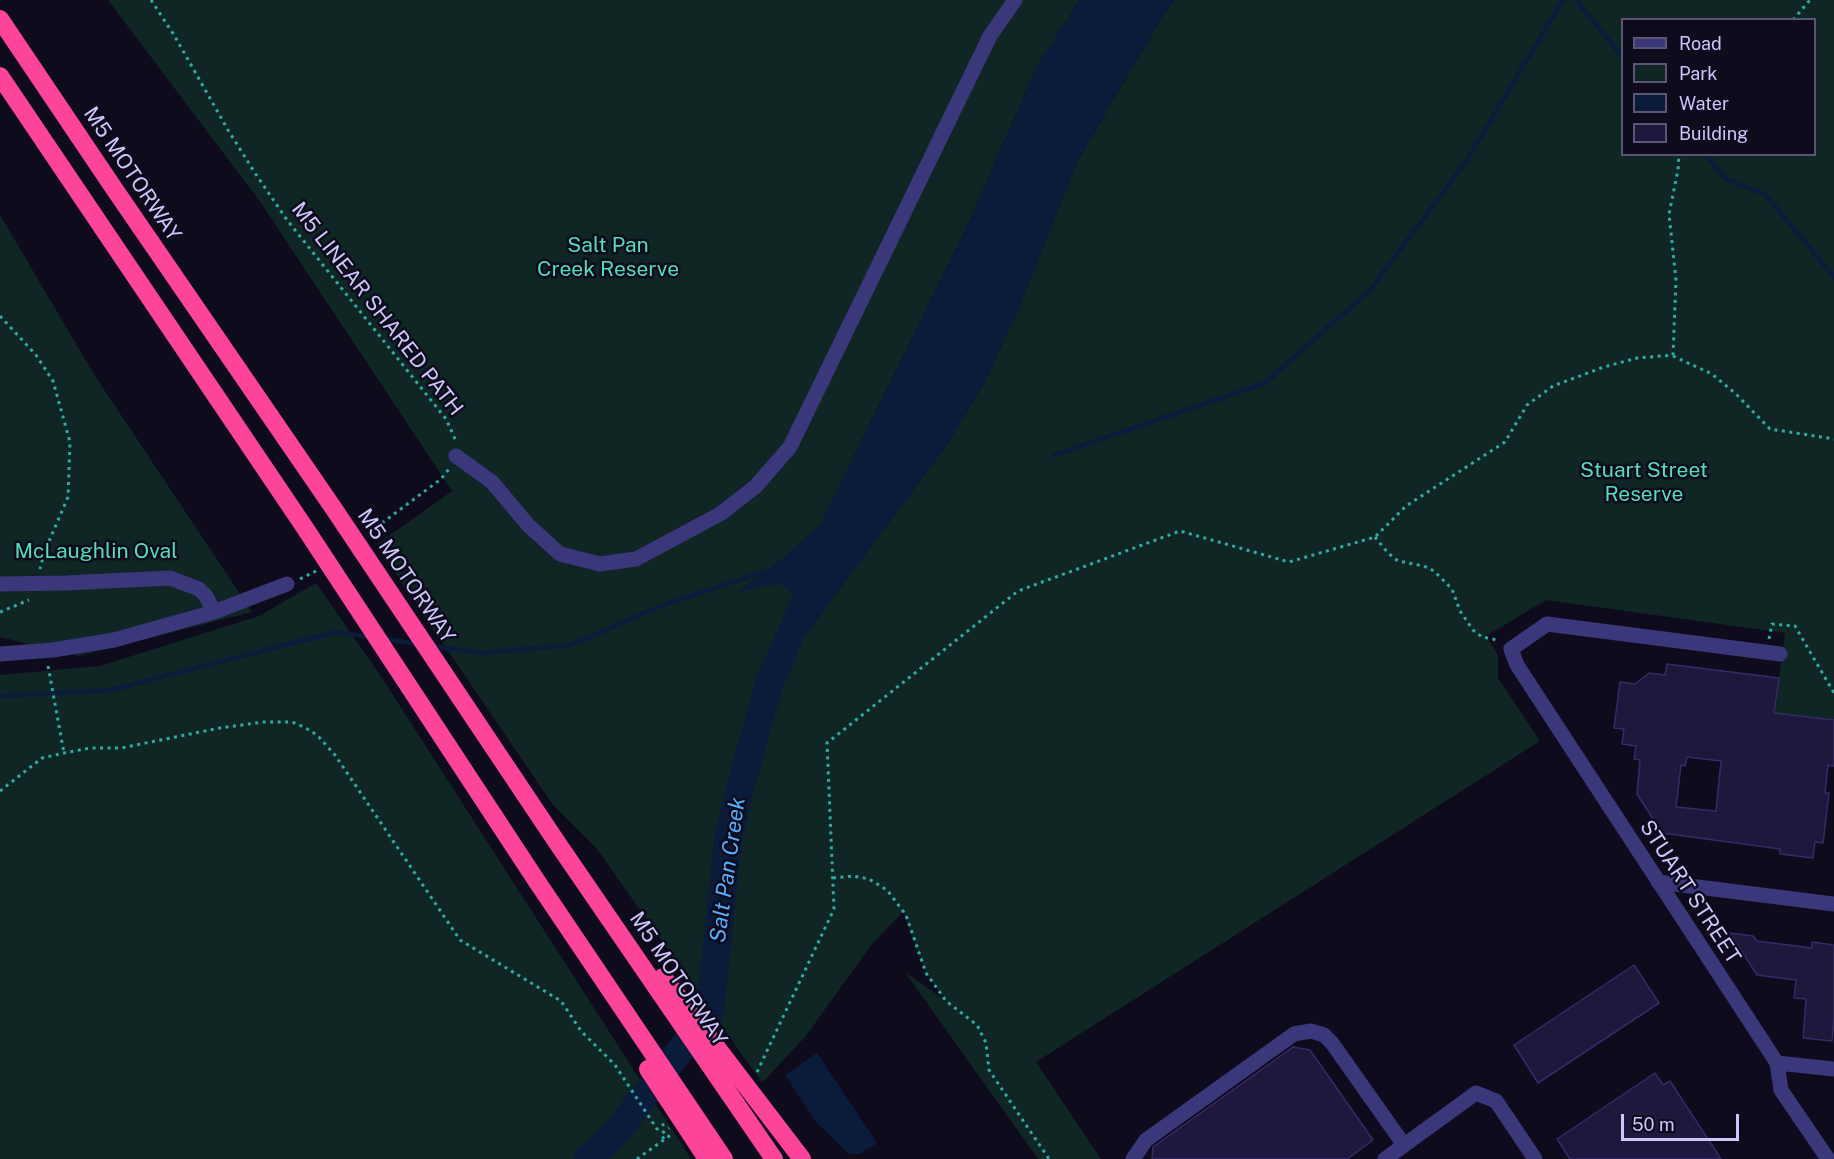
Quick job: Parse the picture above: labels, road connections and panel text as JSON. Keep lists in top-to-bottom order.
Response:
{
  "streets": {
    "highway": ["M5 MOTORWAY"],
    "street": ["STUART STREET"],
    "path": ["M5 LINEAR SHARED PATH"]
  },
  "water": ["Salt Pan Creek"],
  "parks": ["Salt Pan Creek Reserve", "Stuart Street Reserve", "McLaughlin Oval"],
  "legend": [
    "Road",
    "Park",
    "Water",
    "Building"
  ],
  "scale_bar": "50 m"
}
